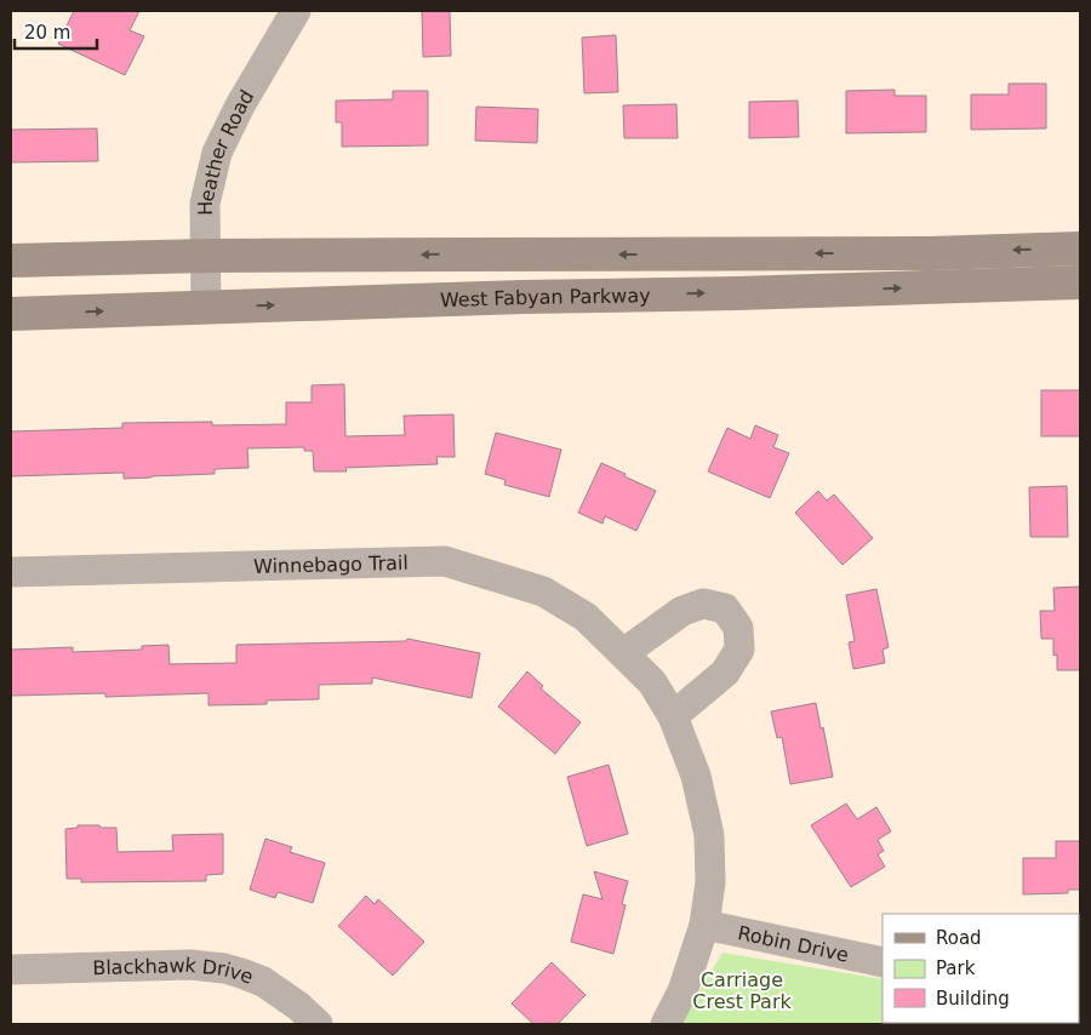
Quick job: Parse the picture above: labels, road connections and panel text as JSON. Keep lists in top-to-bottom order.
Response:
{
  "streets": {
    "main road": ["West Fabyan Parkway"],
    "street": [
      "Heather Road",
      "Winnebago Trail",
      "Robin Drive",
      "Blackhawk Drive"
    ]
  },
  "crossings": [
    ["Heather Road", "West Fabyan Parkway"],
    ["Winnebago Trail", "Robin Drive"]
  ],
  "parks": ["Carriage Crest Park"],
  "legend": ["Road", "Park", "Building"],
  "scale_bar": "20 m"
}
